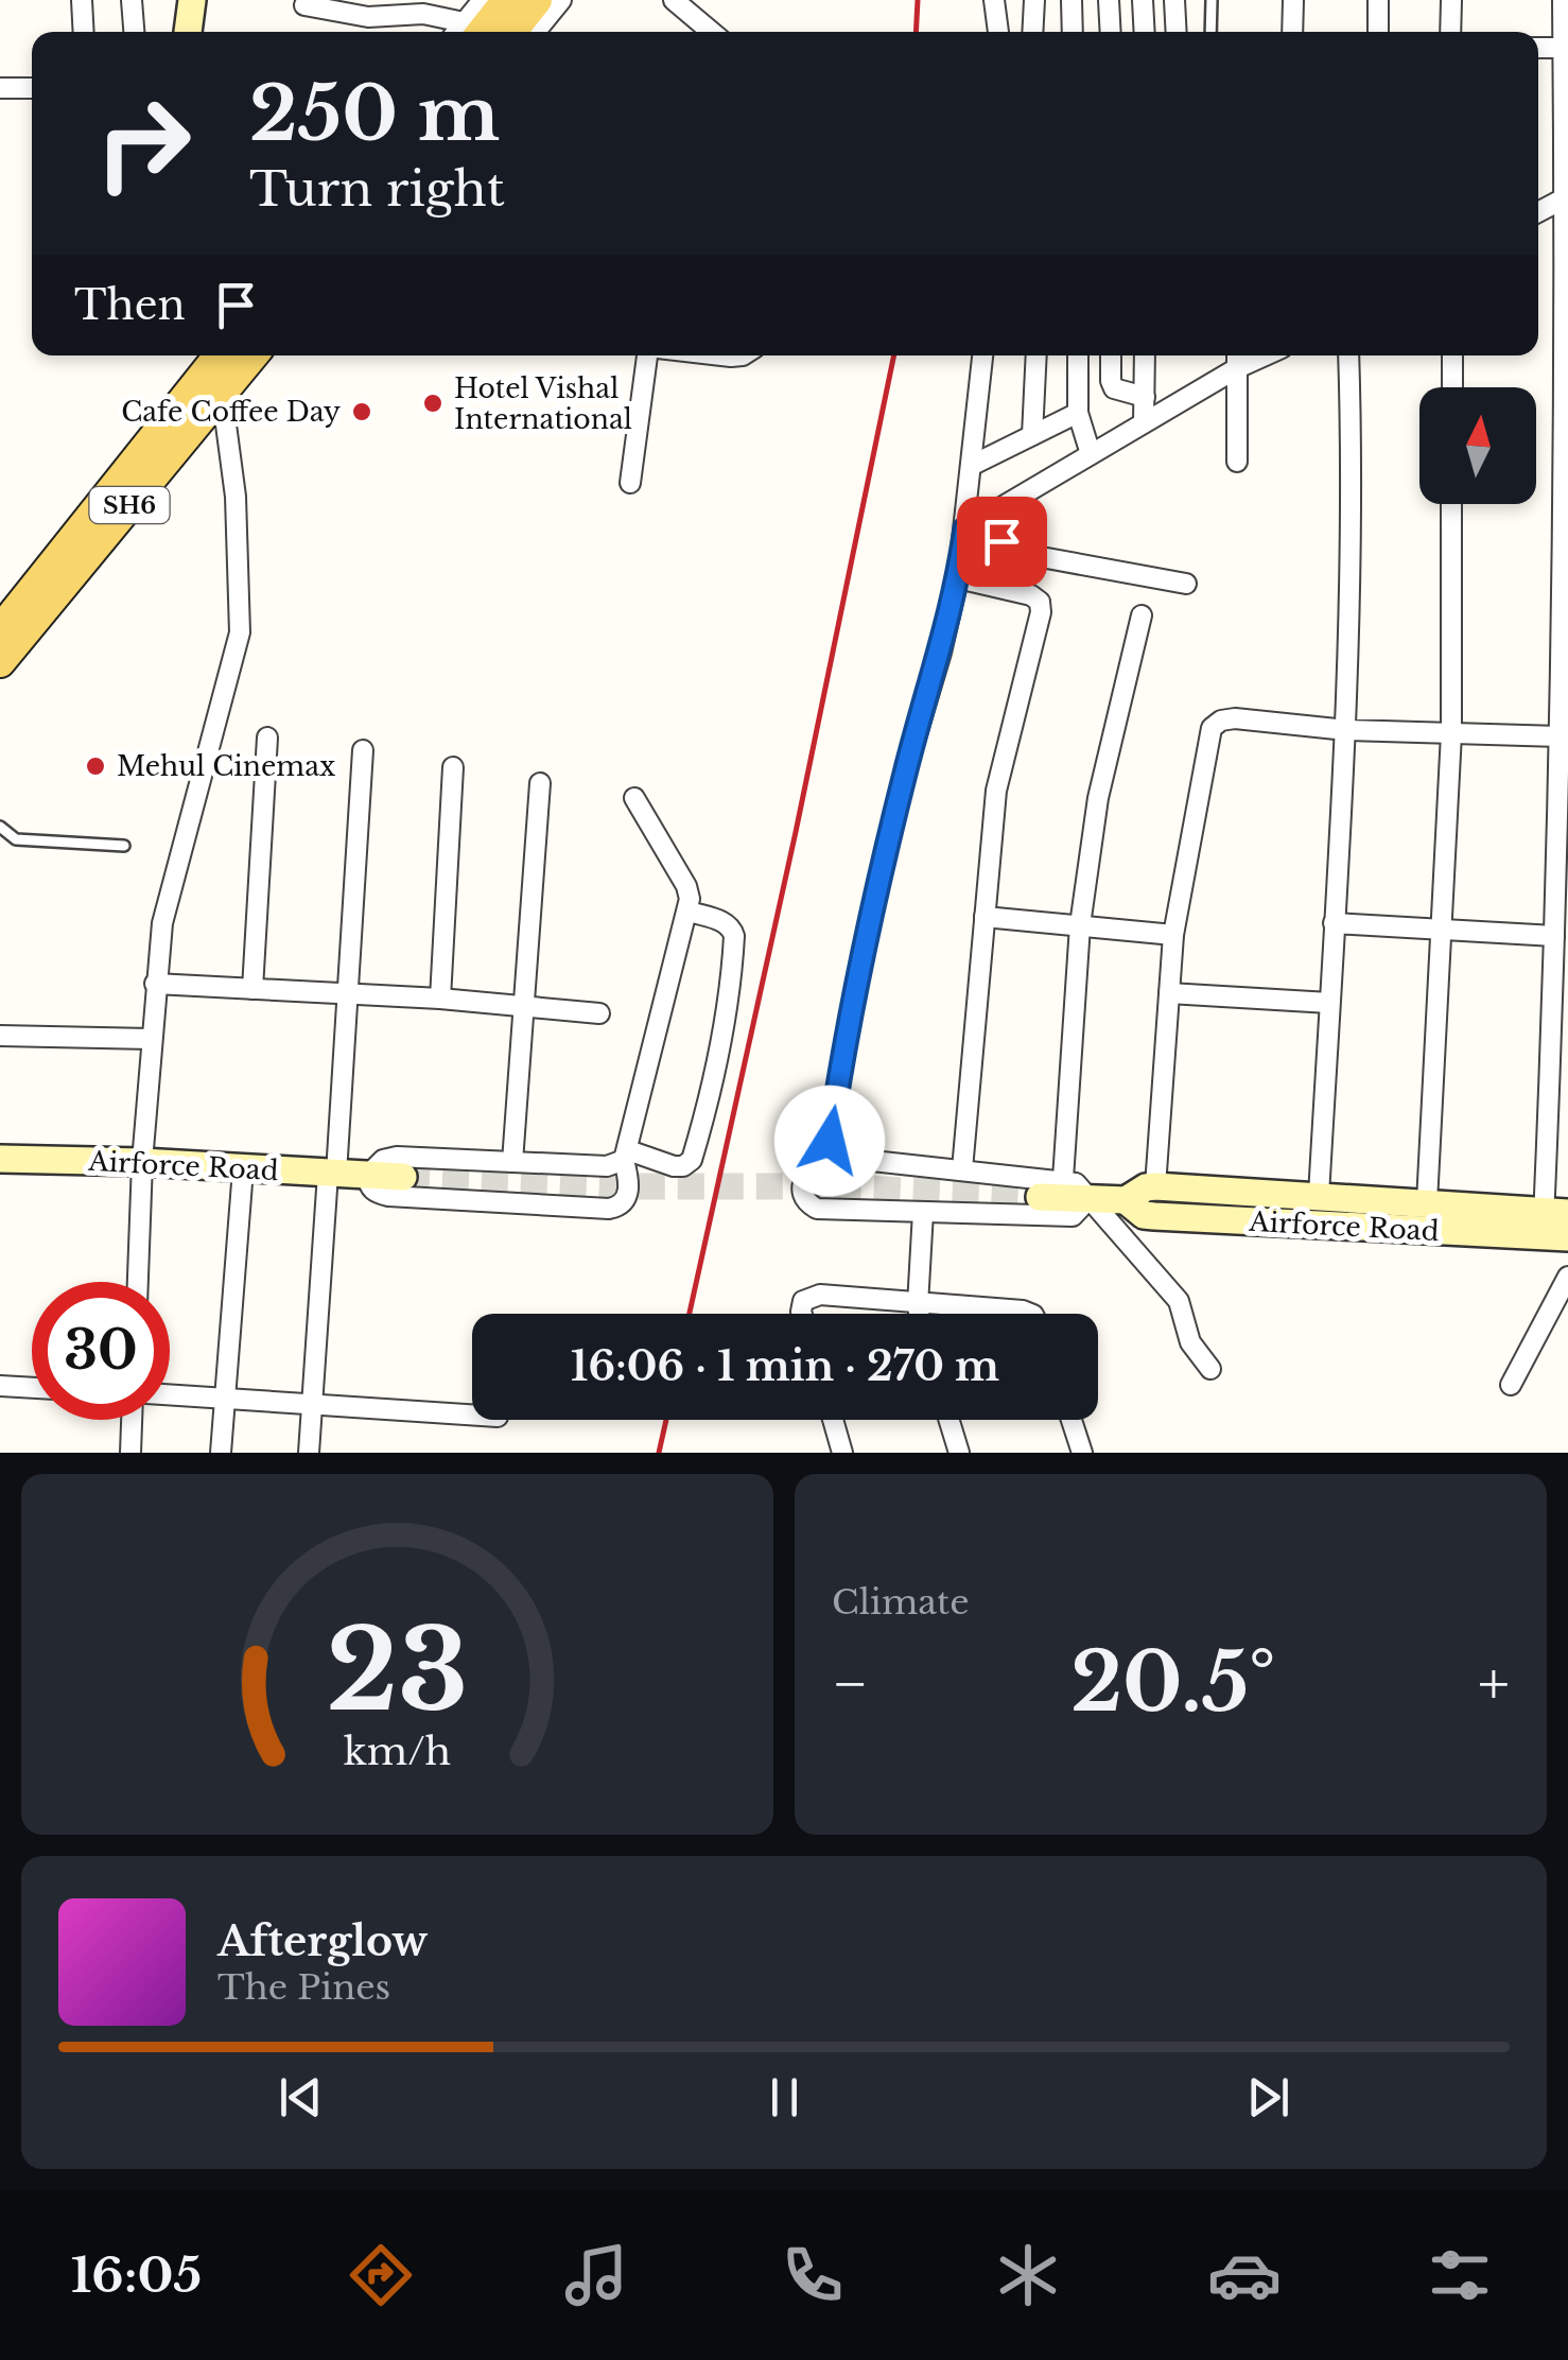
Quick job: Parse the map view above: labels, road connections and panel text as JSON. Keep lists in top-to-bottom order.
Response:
{
  "streets": {
    "main road": ["SH6", "Airforce Road"]
  },
  "places": ["Hotel Vishal International", "Cafe Coffee Day", "Mehul Cinemax"],
  "north": "top",
  "page": {
    "turn": ["250 m", "Turn right"],
    "then": "Then",
    "limit": "30",
    "trip": "16:06 · 1 min · 270 m",
    "tile": "Climate",
    "heat": ["−", "20.5°", "+"],
    "song": ["Afterglow", "The Pines"],
    "tabs": "16:05",
    "gauge": ["23", "km/h"]
  }
}
